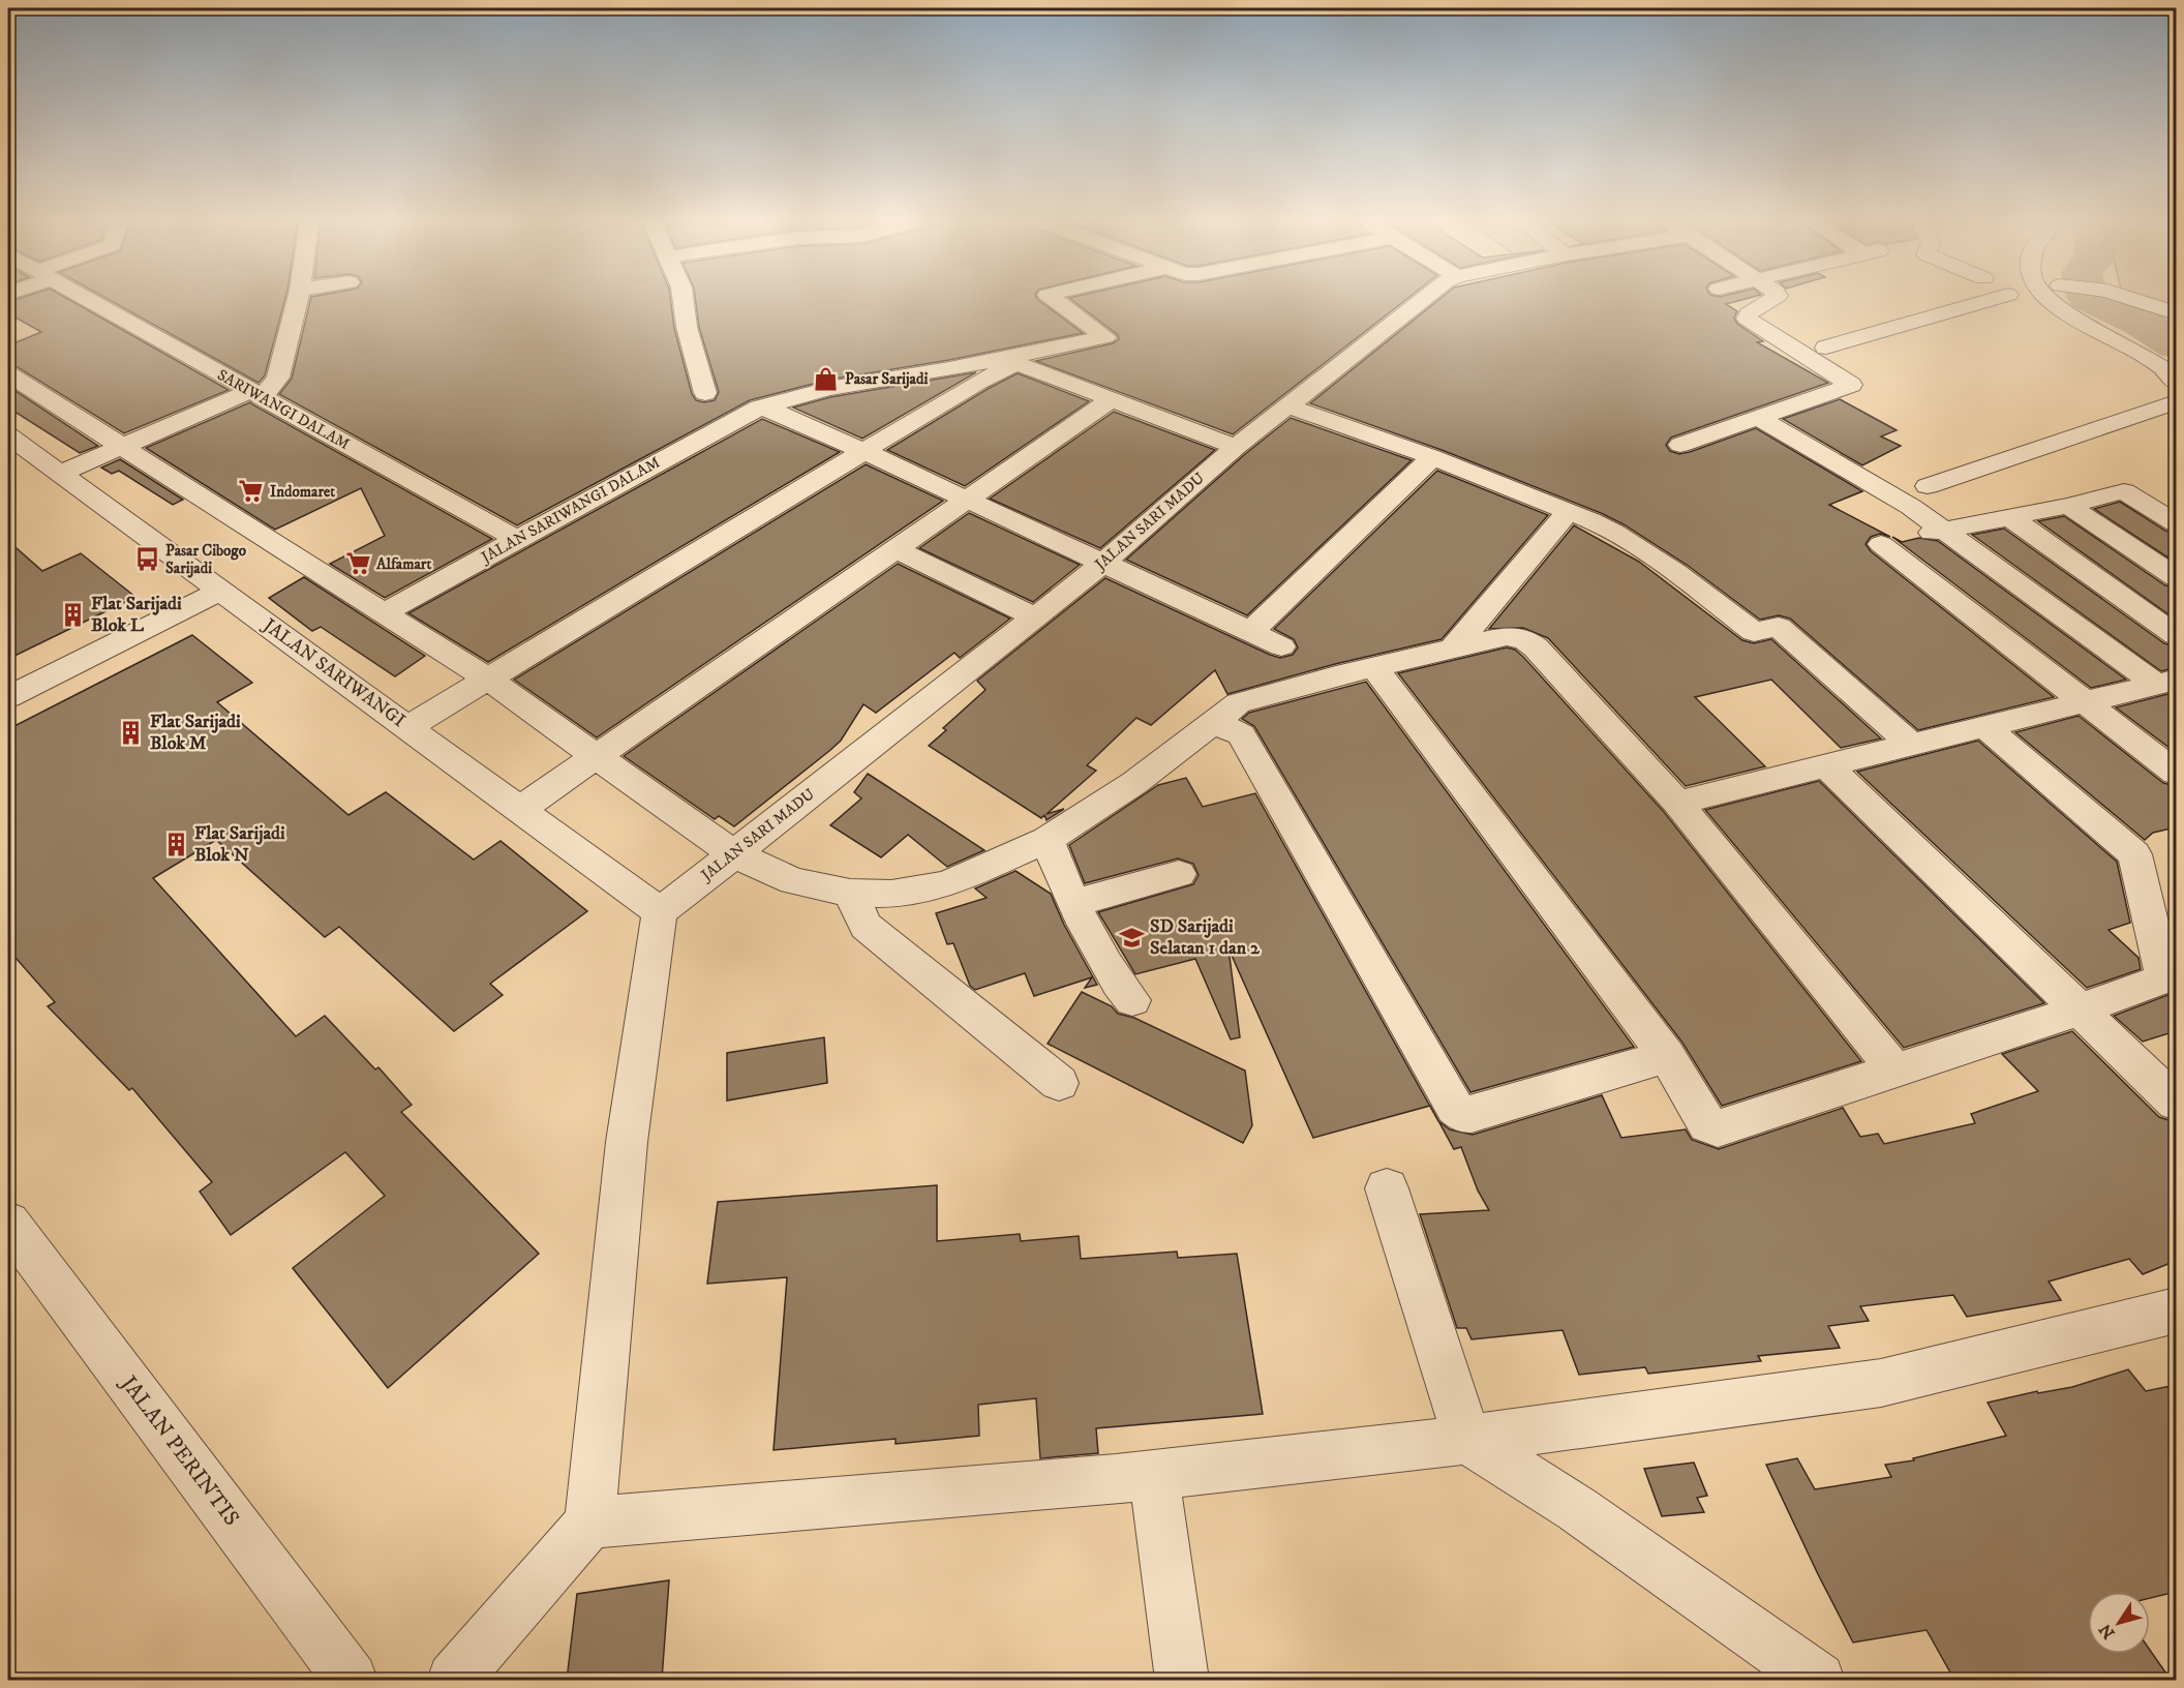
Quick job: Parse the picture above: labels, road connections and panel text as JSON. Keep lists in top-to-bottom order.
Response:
{
  "streets": {
    "street": [
      "SARIWANGI DALAM",
      "JALAN SARIWANGI DALAM",
      "JALAN SARI MADU",
      "JALAN SARIWANGI",
      "JALAN PERINTIS"
    ]
  },
  "crossings": [
    ["SARIWANGI DALAM", "JALAN SARIWANGI DALAM"],
    ["JALAN SARI MADU", "JALAN SARIWANGI"]
  ],
  "places": {
    "shop": ["Pasar Sarijadi"],
    "supermarket": ["Indomaret", "Alfamart"],
    "bus stop": ["Pasar Cibogo Sarijadi"],
    "building": ["Flat Sarijadi Blok L", "Flat Sarijadi Blok M", "Flat Sarijadi Blok N"],
    "school or university": ["SD Sarijadi Selatan 1 dan 2"]
  },
  "north": "bottom left"
}
